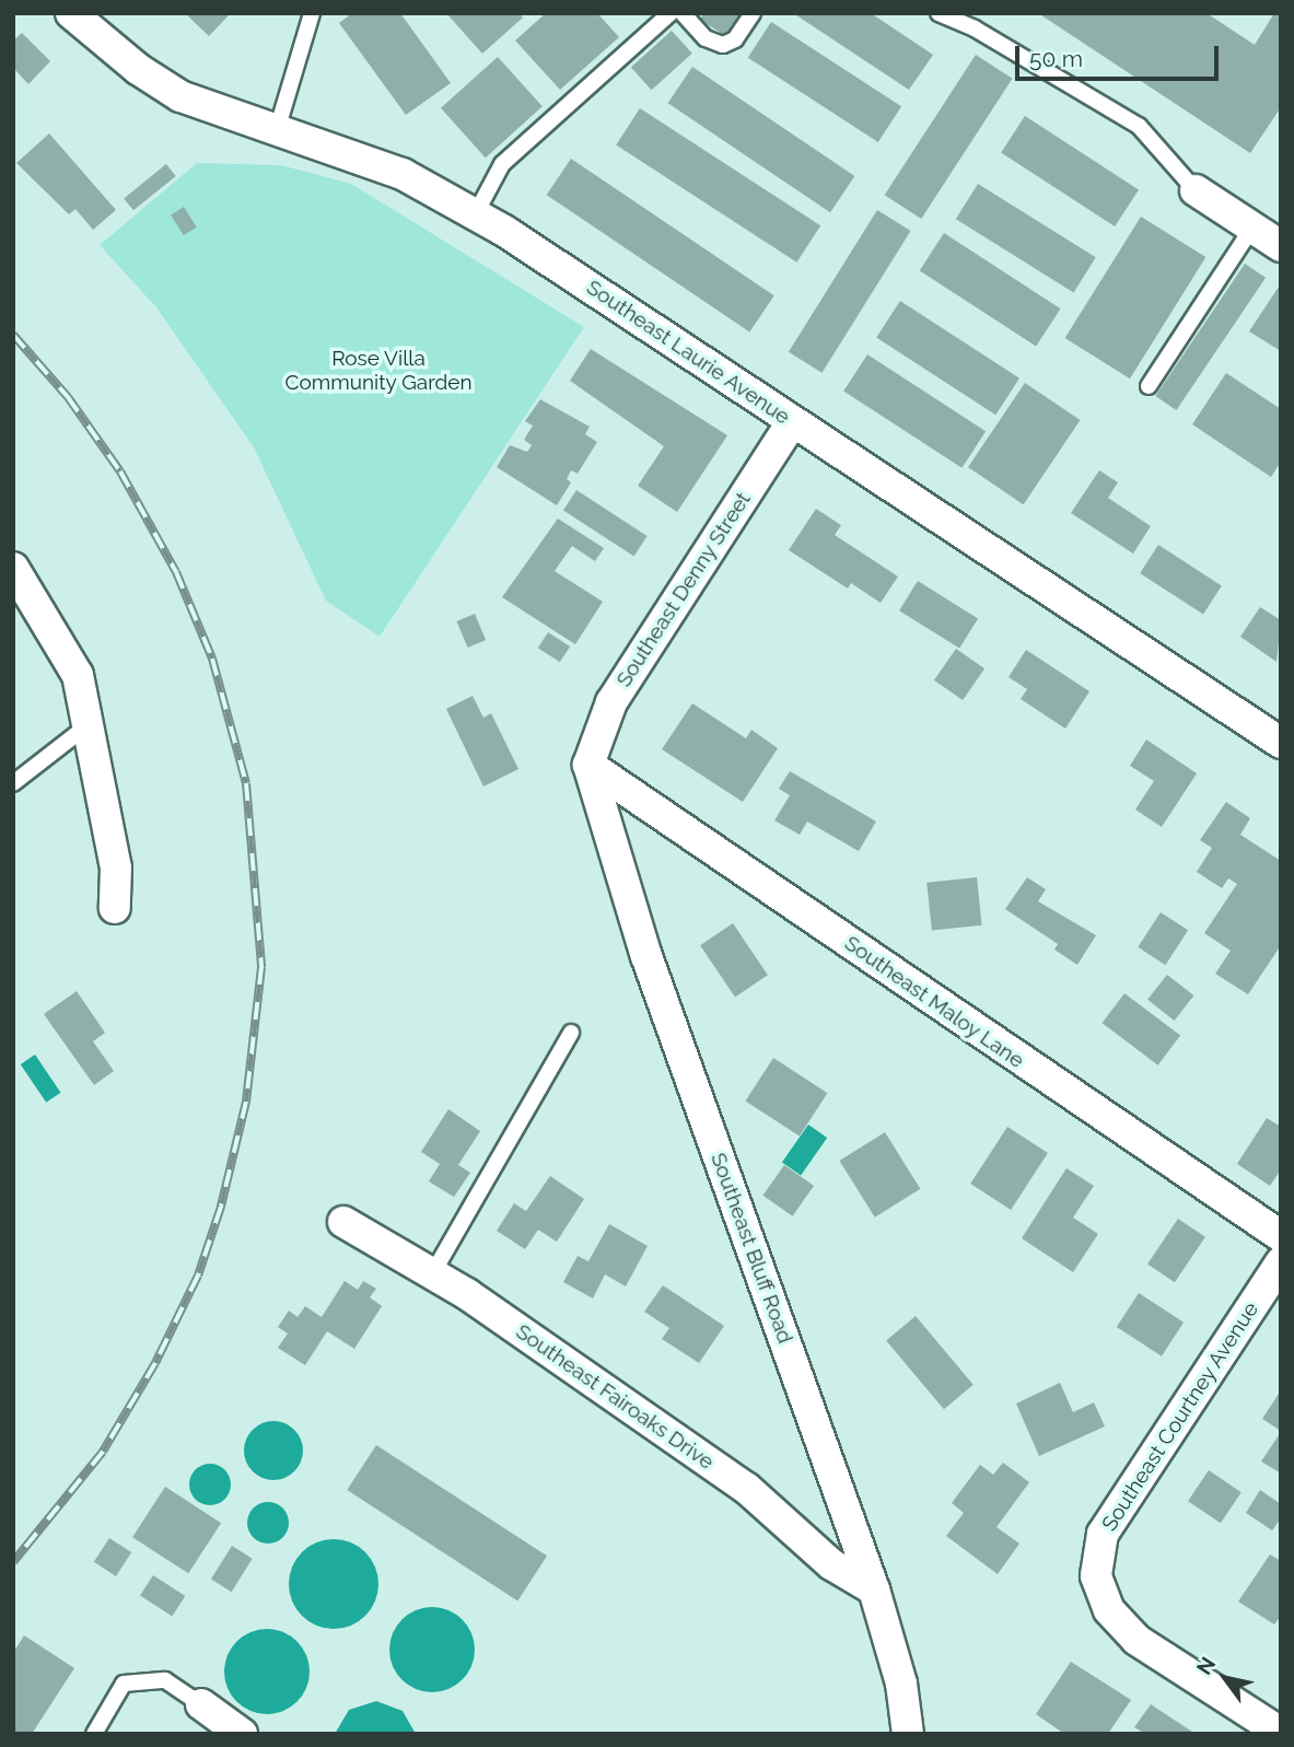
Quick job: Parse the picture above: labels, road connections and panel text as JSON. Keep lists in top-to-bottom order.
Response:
{
  "streets": {
    "street": [
      "Southeast Laurie Avenue",
      "Southeast Denny Street",
      "Southeast Maloy Lane",
      "Southeast Bluff Road",
      "Southeast Fairoaks Drive",
      "Southeast Courtney Avenue"
    ]
  },
  "crossings": [
    ["Southeast Laurie Avenue", "Southeast Denny Street"],
    ["Southeast Denny Street", "Southeast Maloy Lane"],
    ["Southeast Denny Street", "Southeast Bluff Road"],
    ["Southeast Maloy Lane", "Southeast Bluff Road"],
    ["Southeast Bluff Road", "Southeast Fairoaks Drive"]
  ],
  "parks": ["Rose Villa Community Garden"],
  "scale_bar": "50 m",
  "north": "top left"
}
